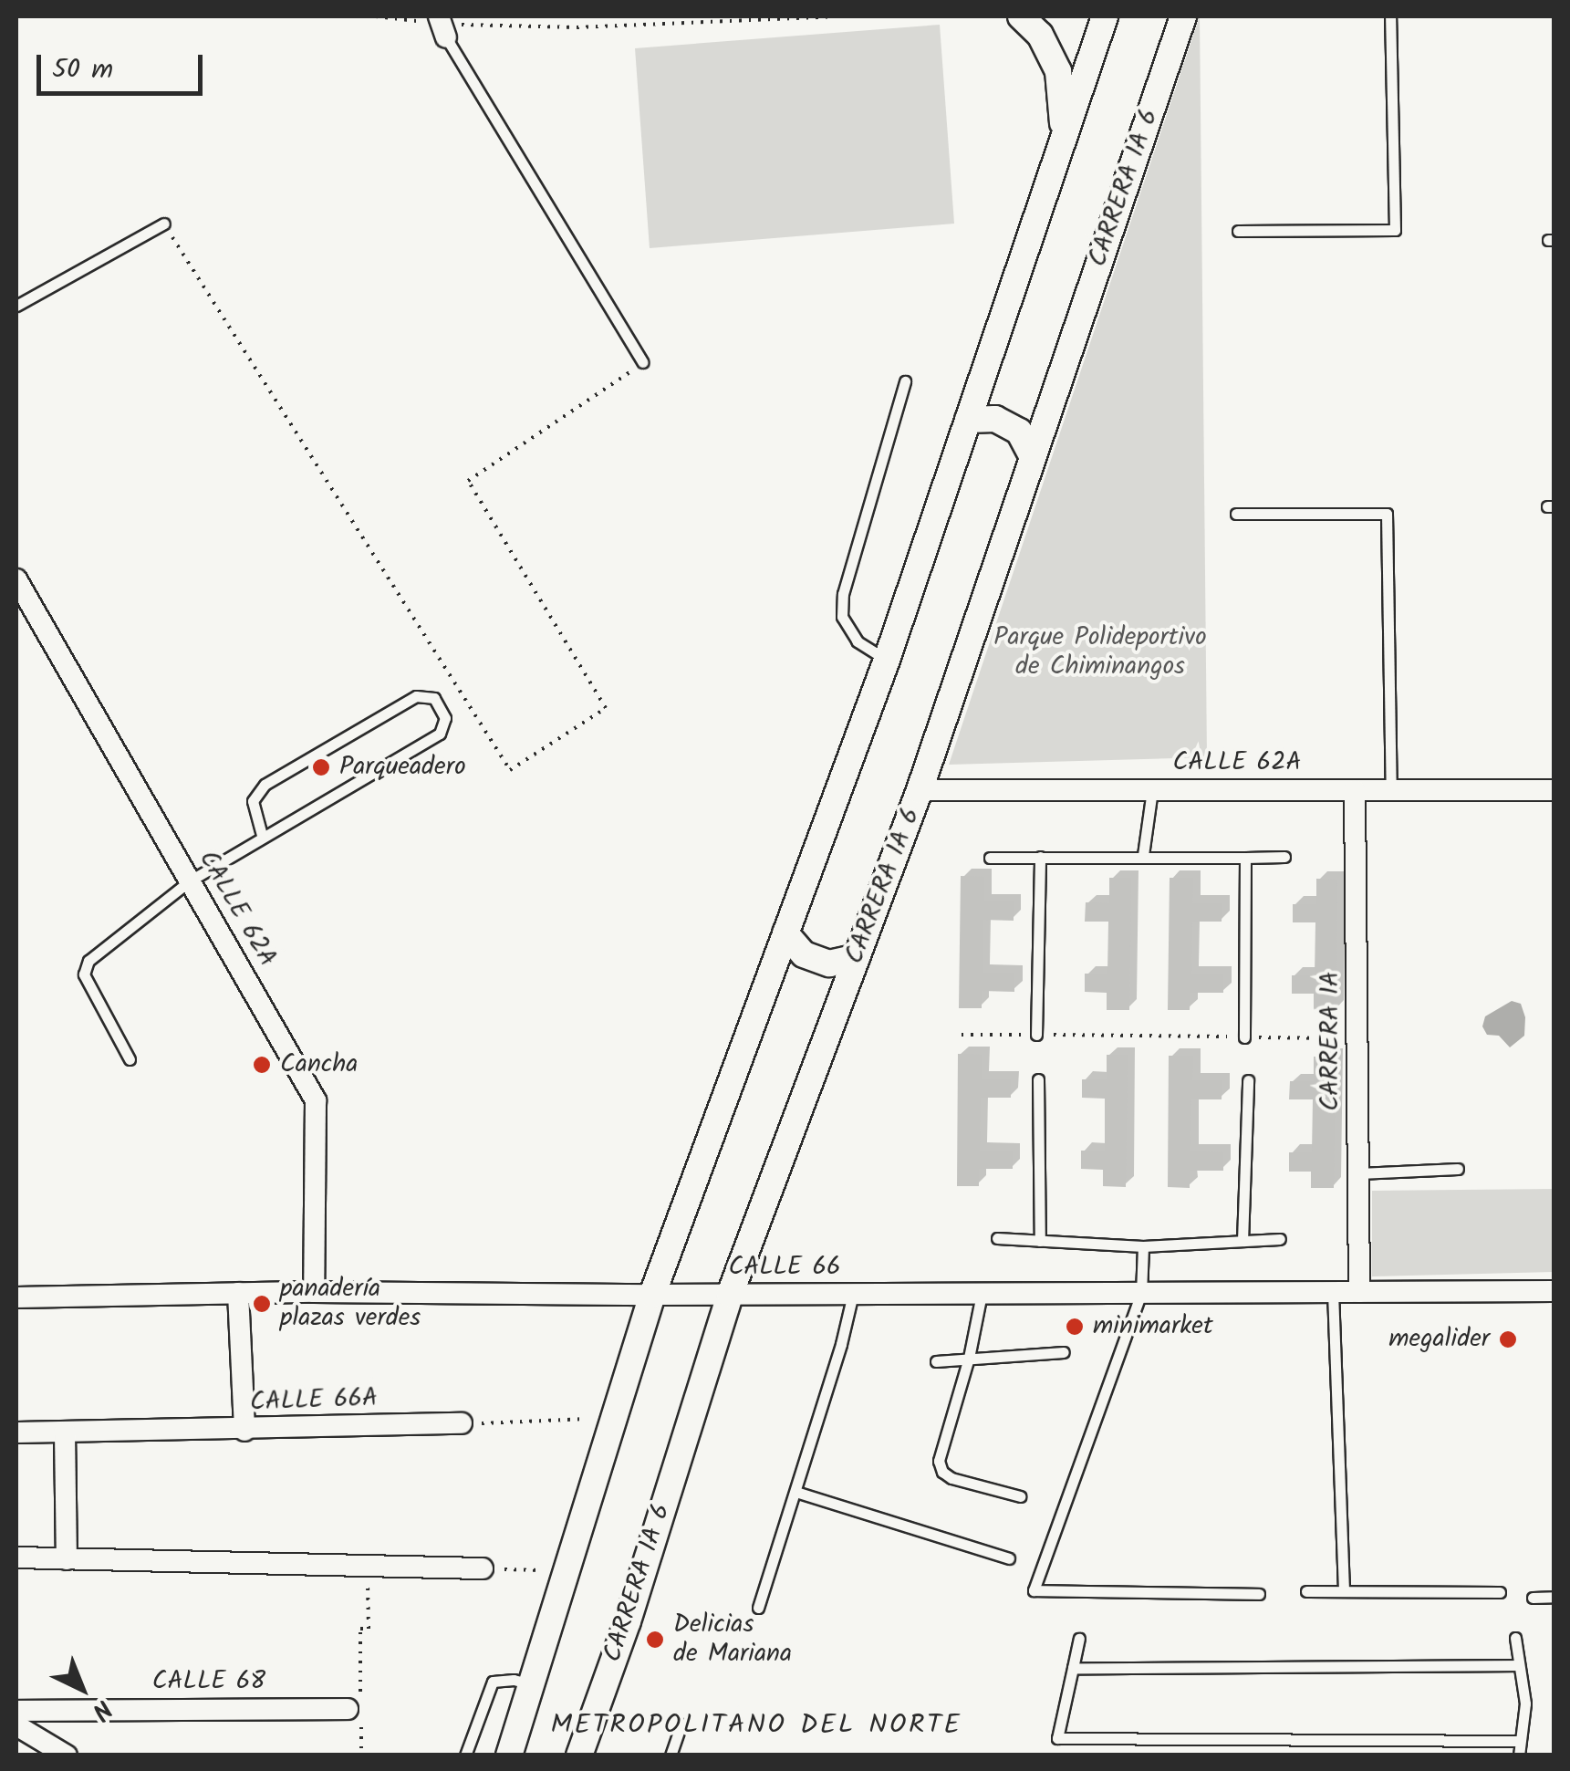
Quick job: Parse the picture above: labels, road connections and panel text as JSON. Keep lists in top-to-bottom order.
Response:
{
  "streets": {
    "street": [
      "CARRERA 1A 6",
      "CALLE 62A",
      "CARRERA 1A",
      "CALLE 66",
      "CALLE 66A",
      "CALLE 68"
    ]
  },
  "crossings": [
    ["CARRERA 1A 6", "CALLE 62A"],
    ["CARRERA 1A 6", "CALLE 66"],
    ["CALLE 62A", "CARRERA 1A"],
    ["CALLE 62A", "CALLE 66"],
    ["CARRERA 1A", "CALLE 66"]
  ],
  "districts": ["METROPOLITANO DEL NORTE"],
  "parks": ["Parque Polideportivo de Chiminangos"],
  "places": [
    "Parqueadero",
    "Cancha",
    "panadería plazas verdes",
    "minimarket",
    "megalider",
    "Delicias de Mariana"
  ],
  "scale_bar": "50 m",
  "north": "bottom right"
}
